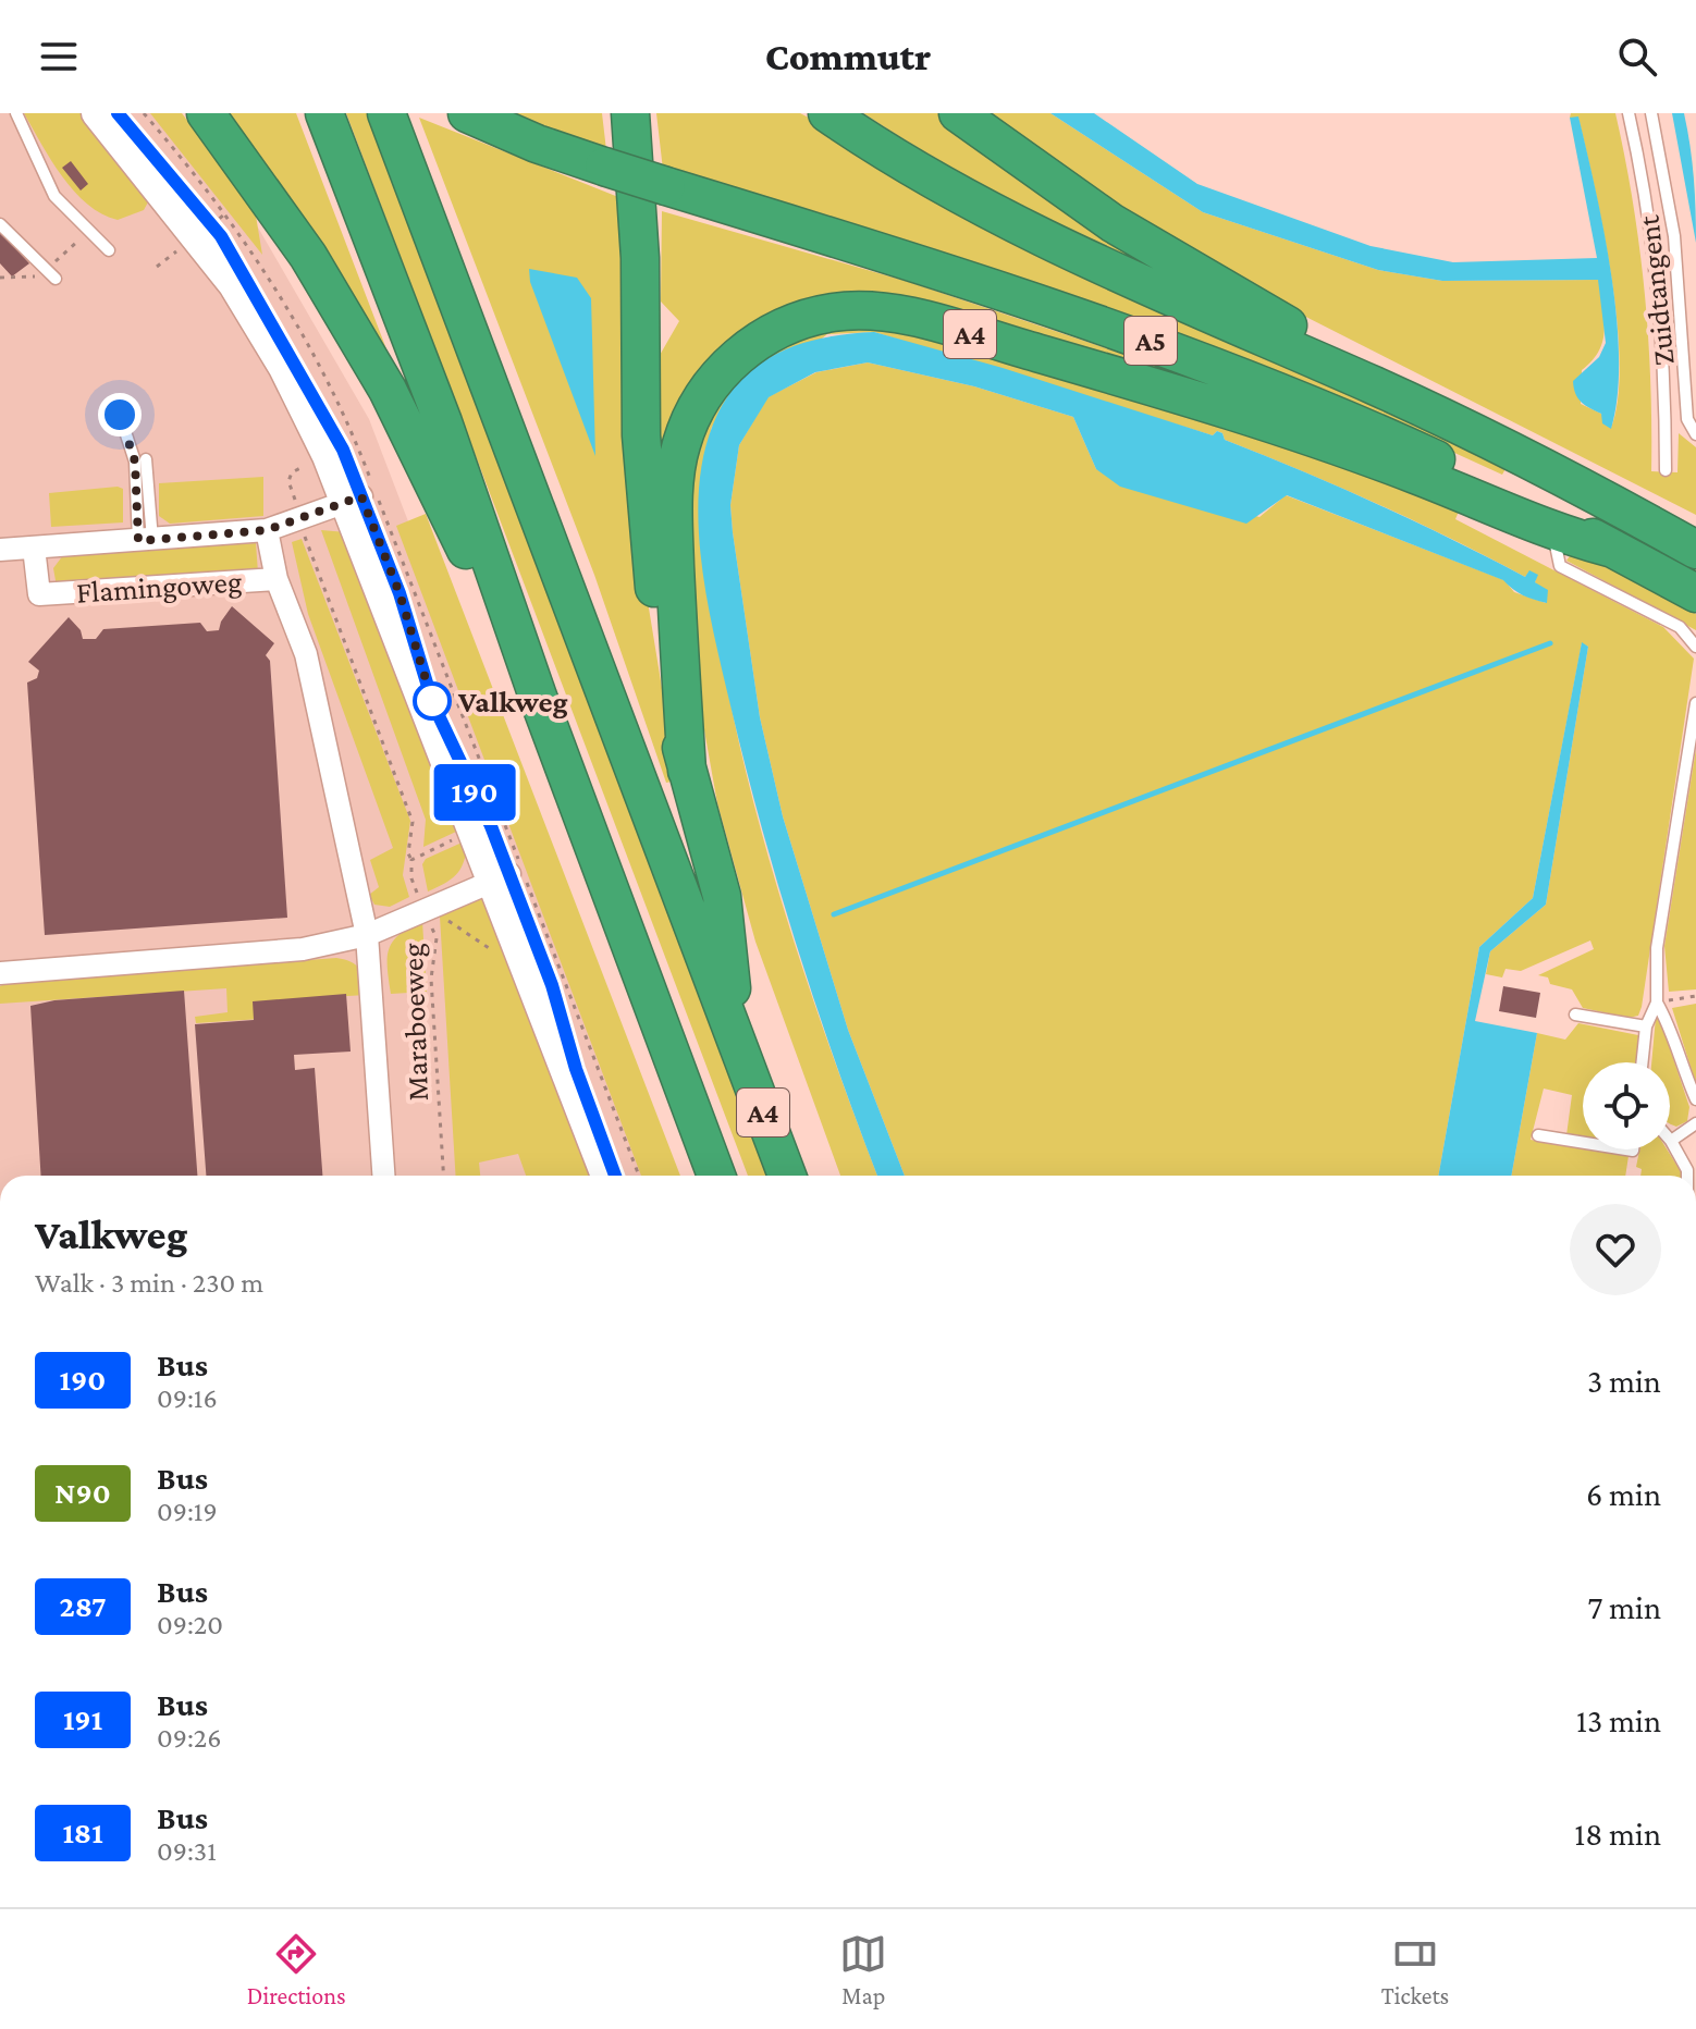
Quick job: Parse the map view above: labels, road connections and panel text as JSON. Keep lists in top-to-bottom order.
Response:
{
  "streets": {
    "highway": ["A4", "A5"],
    "street": ["Flamingoweg"],
    "lane": ["Zuidtangent"],
    "path": ["Maraboeweg"]
  },
  "crossings": [
    ["A4", "A5"],
    ["Flamingoweg", "Maraboeweg"]
  ],
  "places": ["Valkweg"],
  "lines": ["bus line 190"],
  "page": {
    "header": "Commutr",
    "on_map": "190",
    "heading": ["Valkweg", "Walk · 3 min · 230 m"],
    "list": [
      {
        "mark": "190",
        "name": "Bus",
        "note": "09:16",
        "value": "3 min"
      },
      {
        "mark": "N90",
        "name": "Bus",
        "note": "09:19",
        "value": "6 min"
      },
      {
        "mark": "287",
        "name": "Bus",
        "note": "09:20",
        "value": "7 min"
      },
      {
        "mark": "191",
        "name": "Bus",
        "note": "09:26",
        "value": "13 min"
      },
      {
        "mark": "181",
        "name": "Bus",
        "note": "09:31",
        "value": "18 min"
      }
    ],
    "tabs": ["Directions", "Map", "Tickets"]
  }
}
